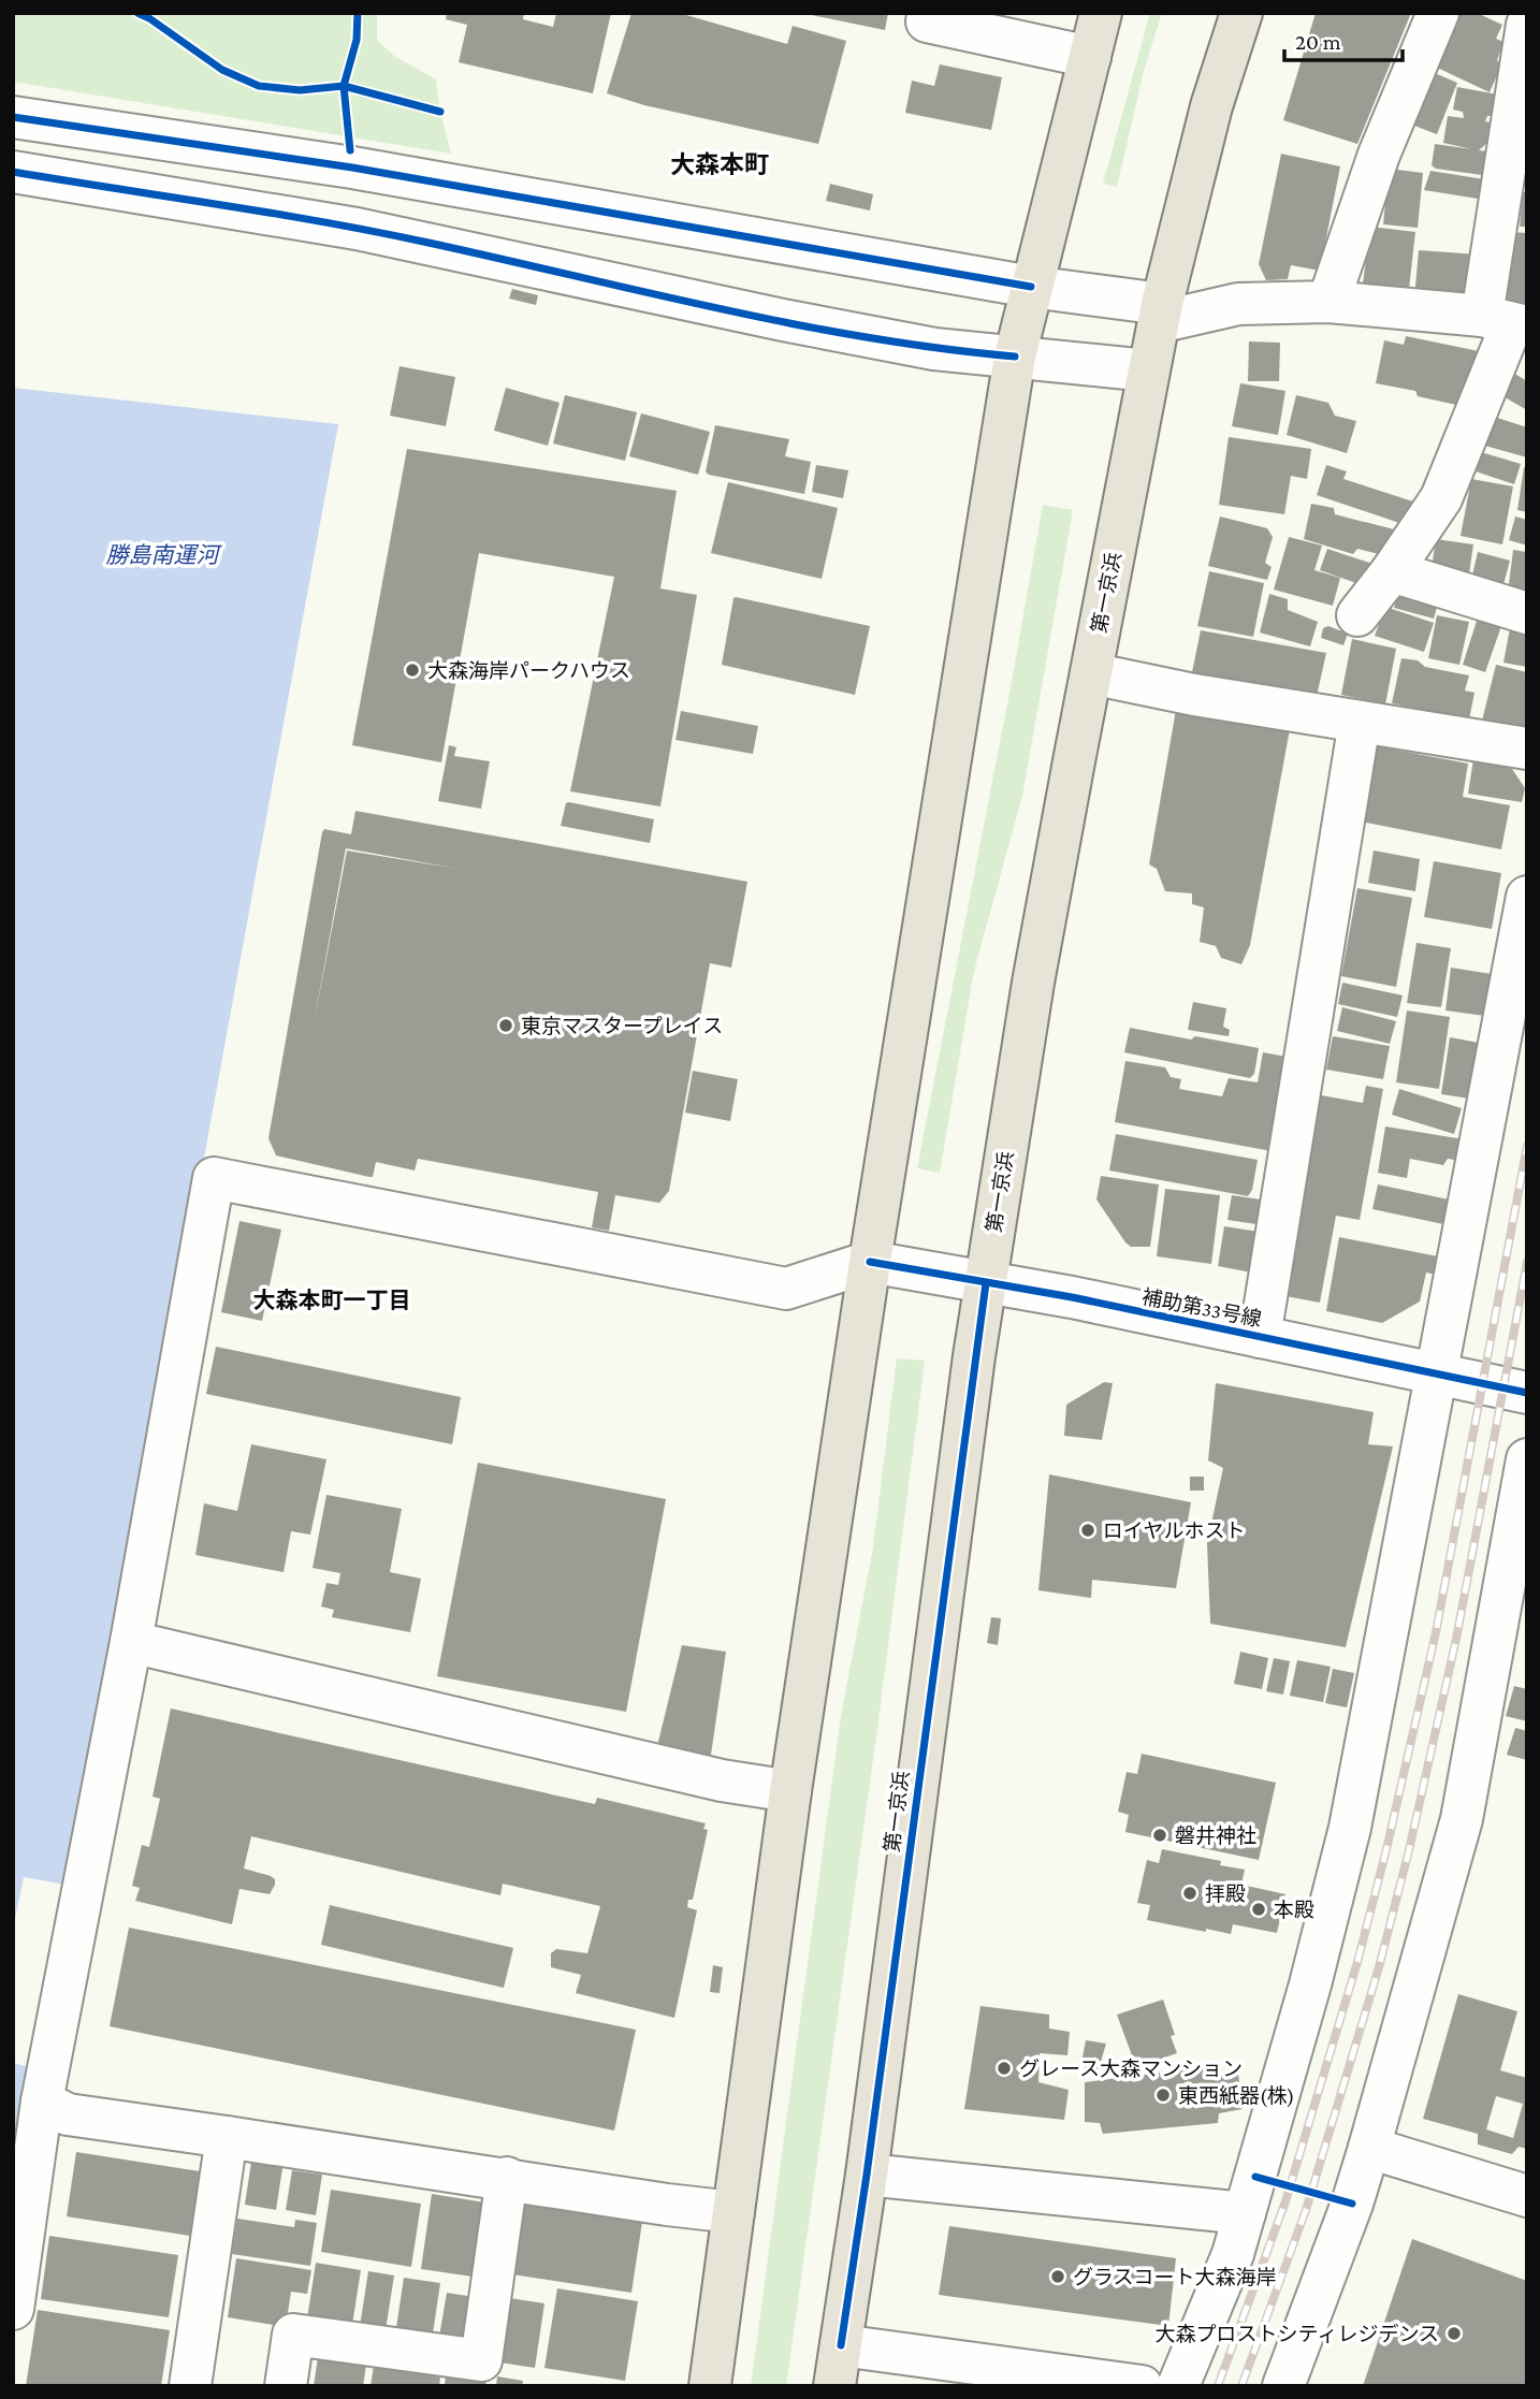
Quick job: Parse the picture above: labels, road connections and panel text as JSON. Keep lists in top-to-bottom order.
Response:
{
  "streets": {
    "highway": ["第一京浜"],
    "street": ["補助第33号線"]
  },
  "crossings": [
    ["第一京浜", "補助第33号線"]
  ],
  "districts": ["大森本町", "大森本町一丁目"],
  "water": ["勝島南運河"],
  "places": [
    "大森海岸パークハウス",
    "東京マスタープレイス",
    "ロイヤルホスト",
    "磐井神社",
    "拝殿",
    "本殿",
    "グレース大森マンション",
    "東西紙器(株)",
    "グラスコート大森海岸",
    "大森プロストシティレジデンス"
  ],
  "scale_bar": "20 m"
}
